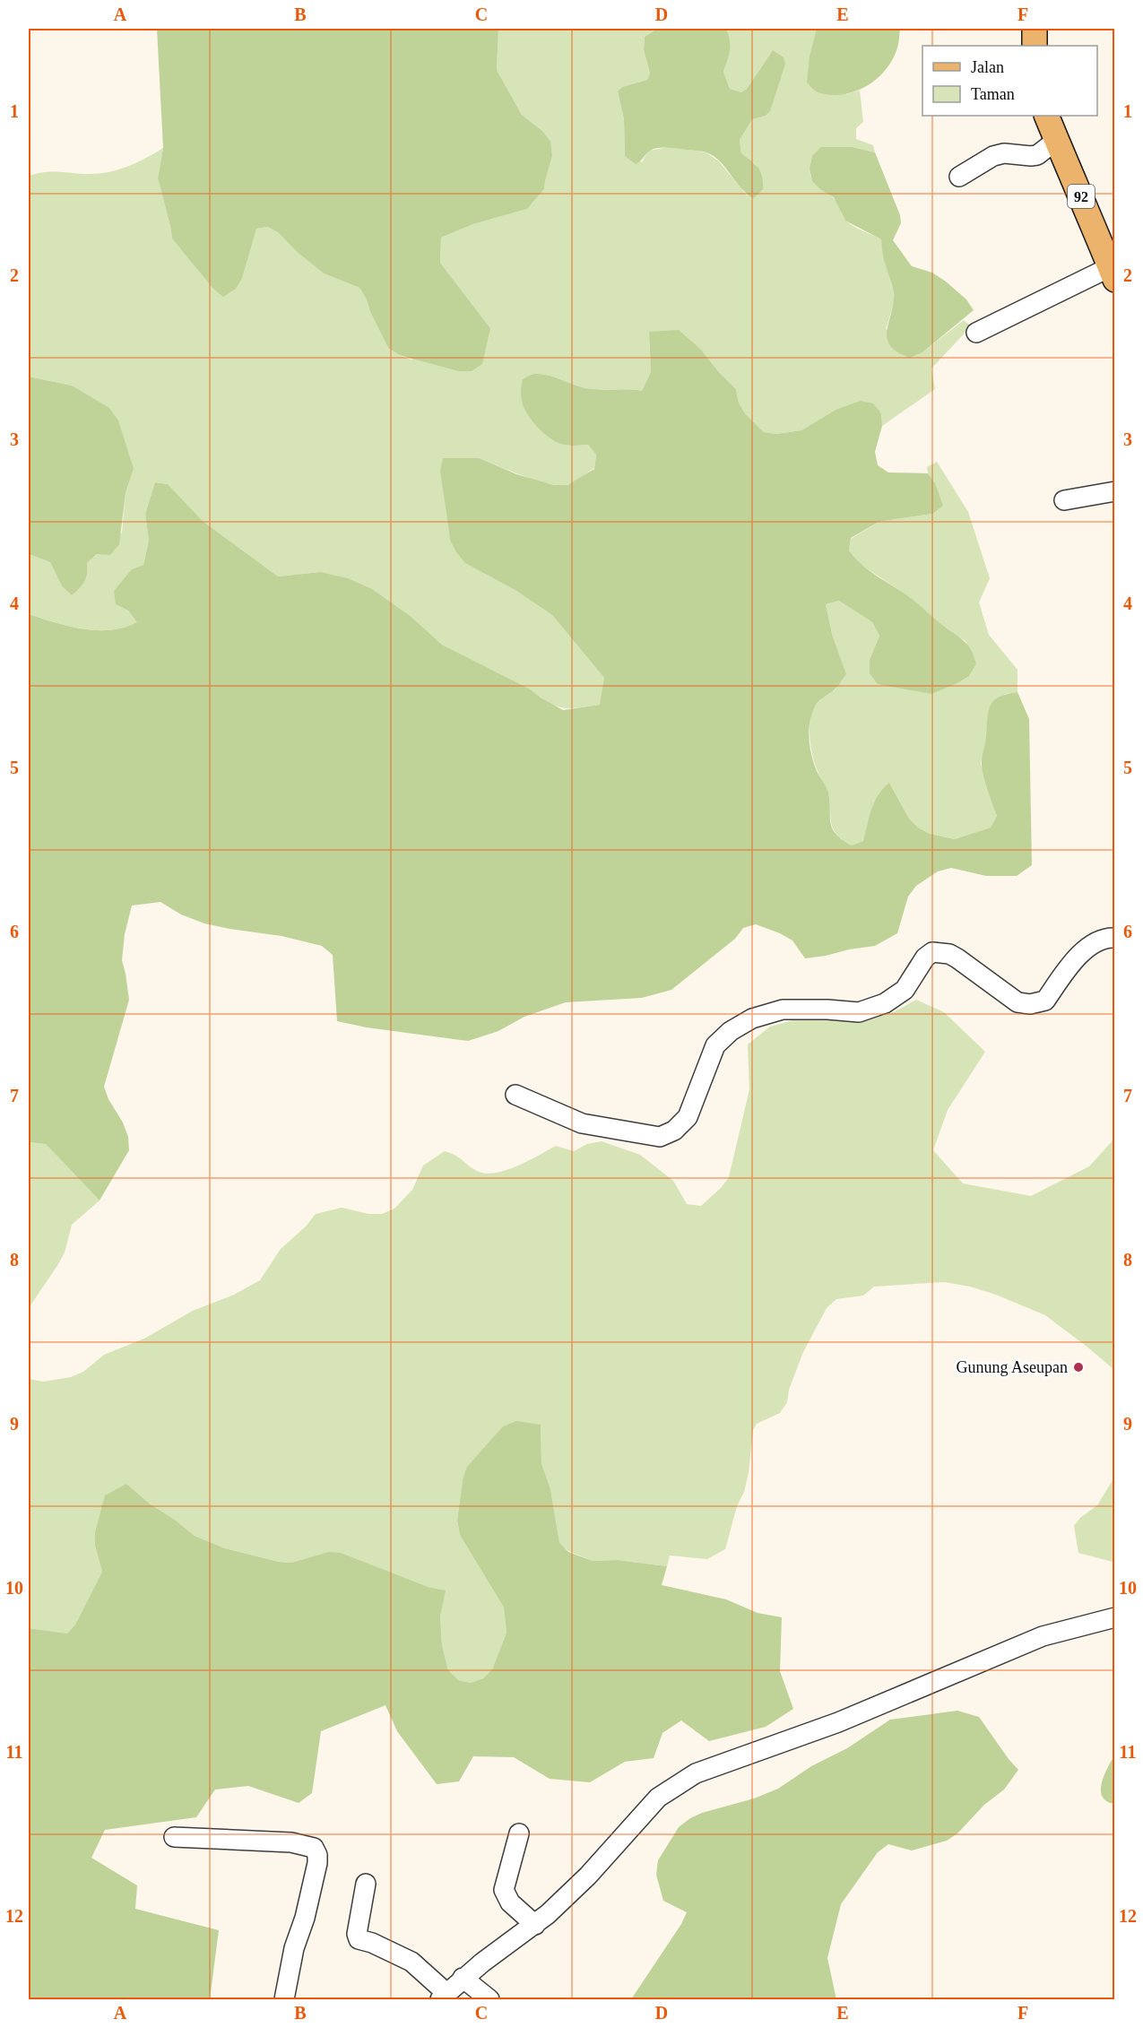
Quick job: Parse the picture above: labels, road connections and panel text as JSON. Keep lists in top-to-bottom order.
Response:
{
  "streets": {
    "main road": ["92"]
  },
  "places": ["Gunung Aseupan"],
  "legend": ["Jalan", "Taman"],
  "grid": {
    "columns": [
      "A",
      "B",
      "C",
      "D",
      "E",
      "F"
    ],
    "rows": [
      "1",
      "2",
      "3",
      "4",
      "5",
      "6",
      "7",
      "8",
      "9",
      "10",
      "11",
      "12"
    ]
  }
}
